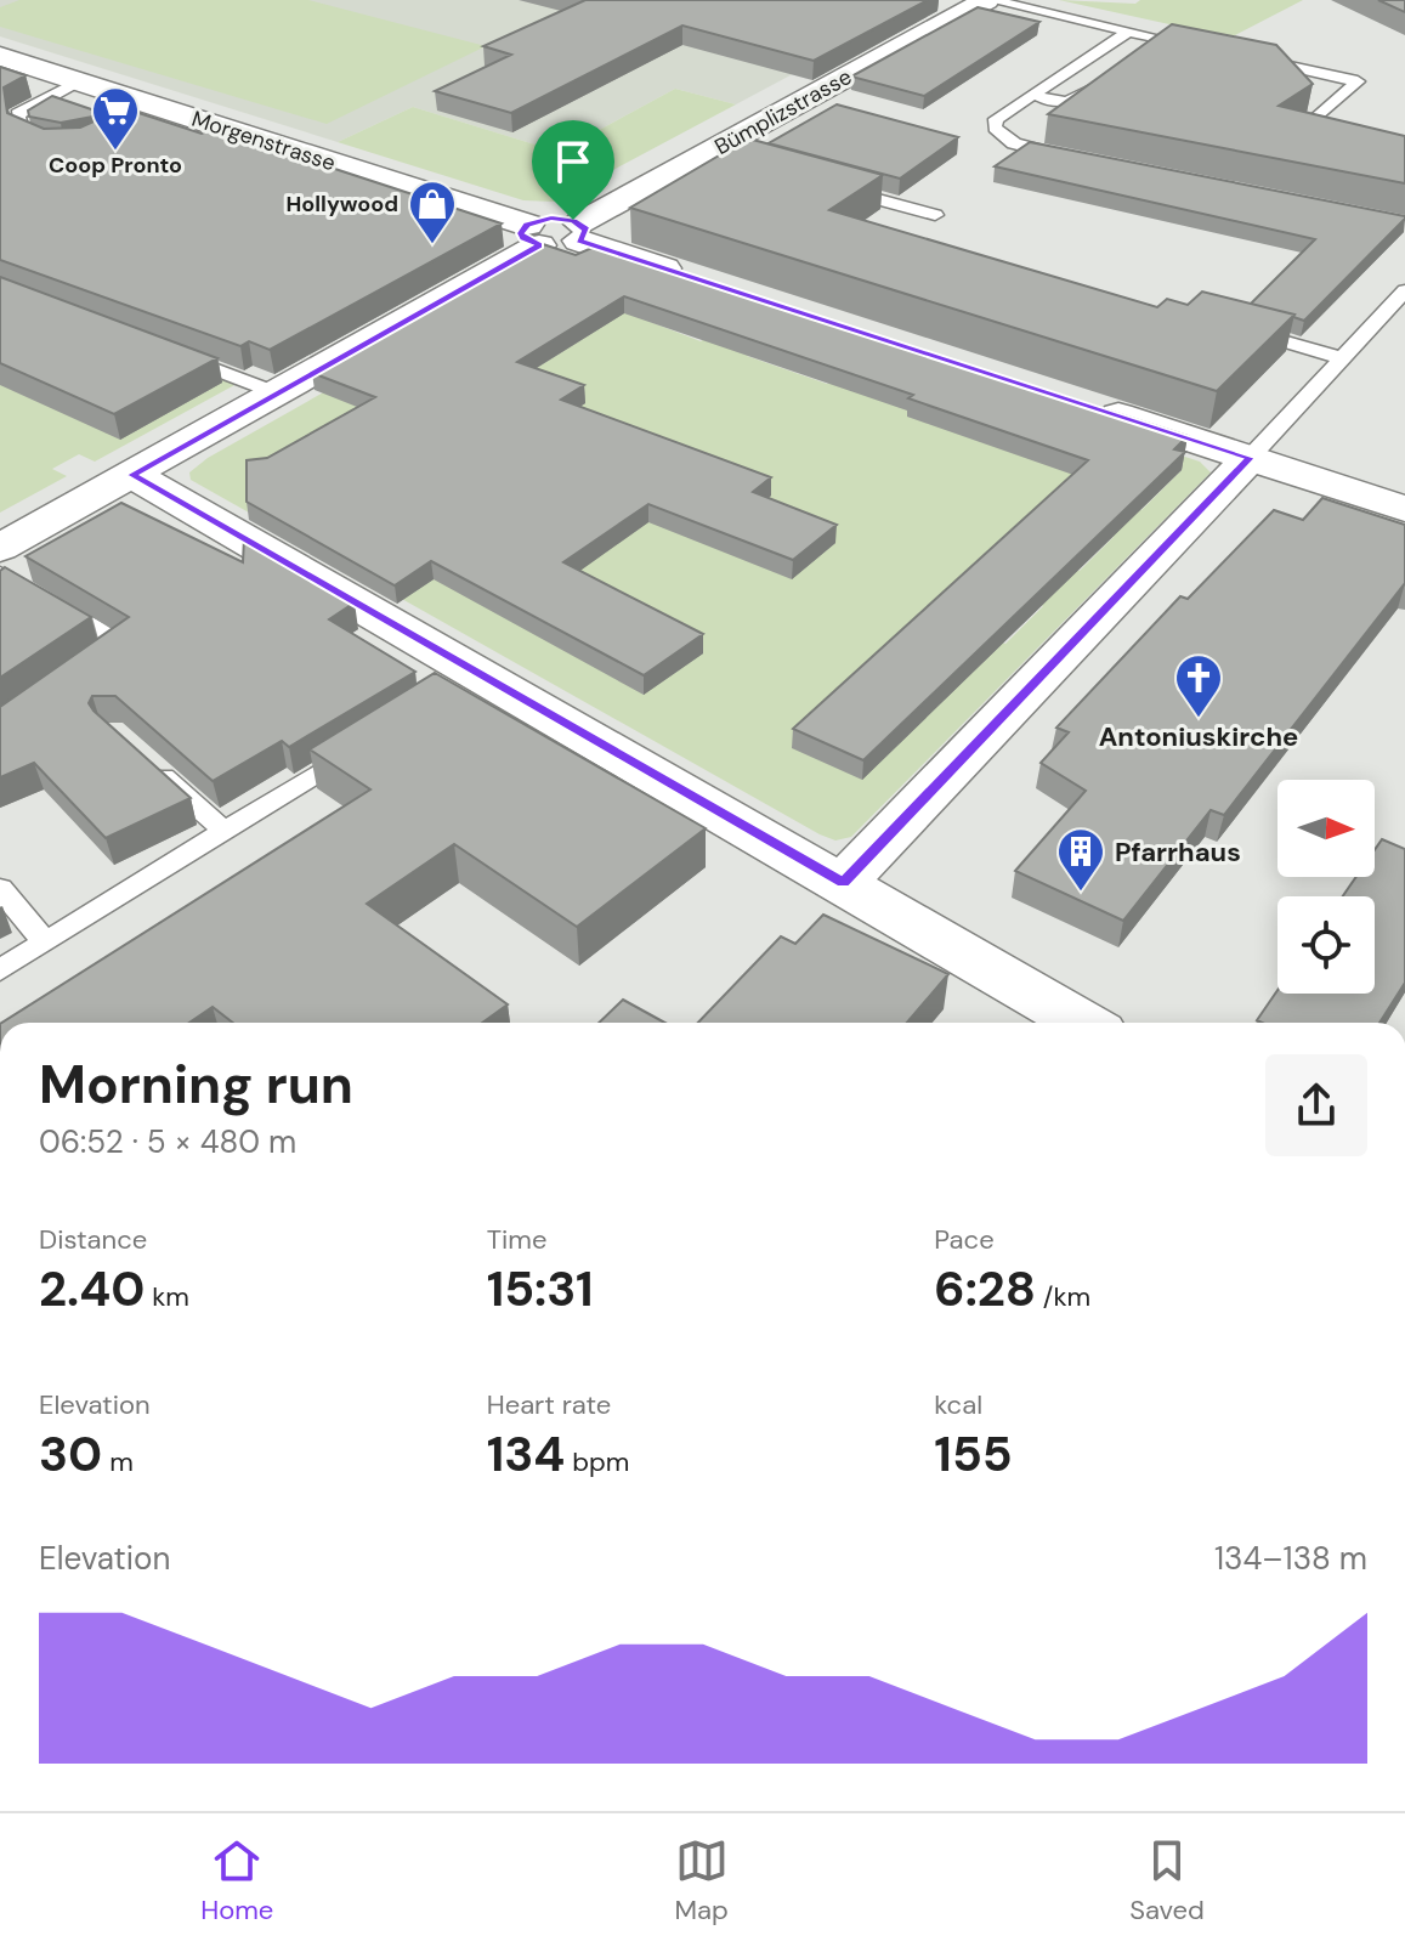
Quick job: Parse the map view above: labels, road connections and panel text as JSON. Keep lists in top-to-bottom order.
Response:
{
  "streets": {
    "street": ["Bümplizstrasse", "Morgenstrasse"]
  },
  "places": {
    "supermarket": ["Coop Pronto"],
    "shop": ["Hollywood"],
    "church": ["Antoniuskirche"],
    "building": ["Pfarrhaus"]
  },
  "north": "right",
  "page": {
    "heading": ["Morning run", "06:52 · 5 × 480 m"],
    "stats": [
      ["Distance", "2.40 km"],
      ["Time", "15:31"],
      ["Pace", "6:28 /km"],
      ["Elevation", "30 m"],
      ["Heart rate", "134 bpm"],
      ["kcal", "155"]
    ],
    "chart": ["Elevation", "134–138 m"],
    "tabs": ["Home", "Map", "Saved"]
  }
}
